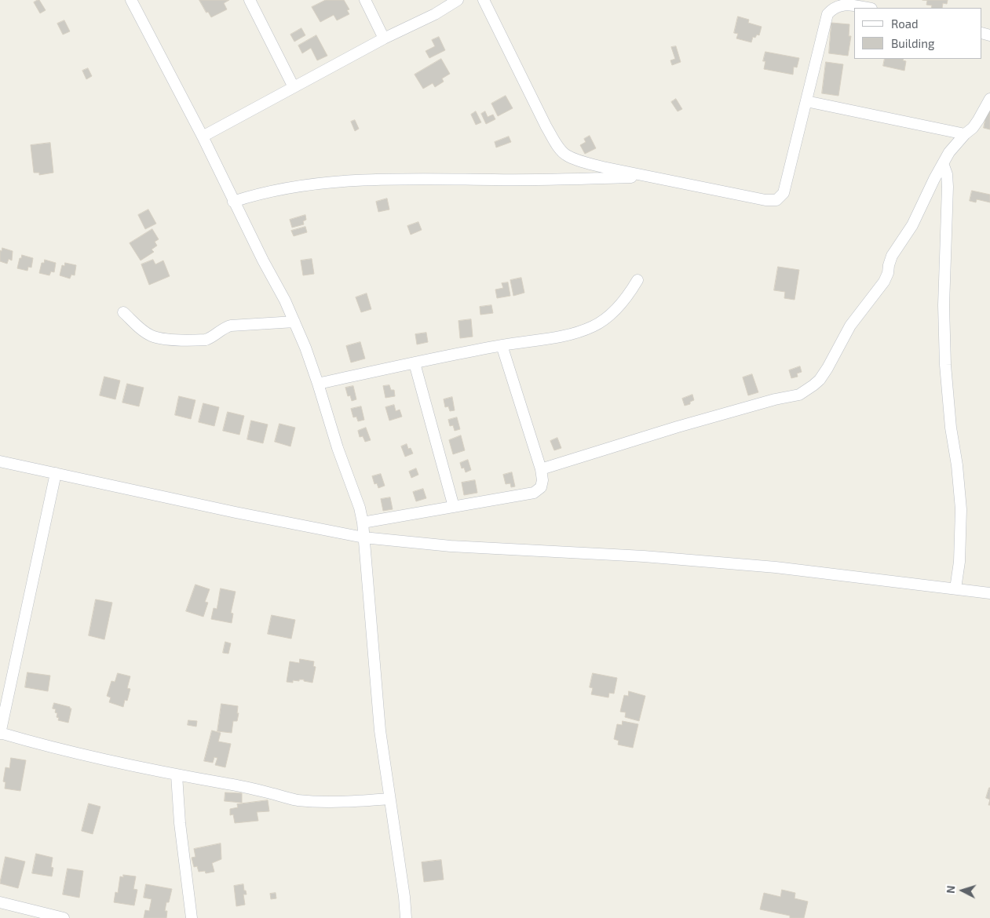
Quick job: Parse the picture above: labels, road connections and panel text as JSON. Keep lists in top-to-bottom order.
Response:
{
  "legend": ["Road", "Building"],
  "north": "left"
}
